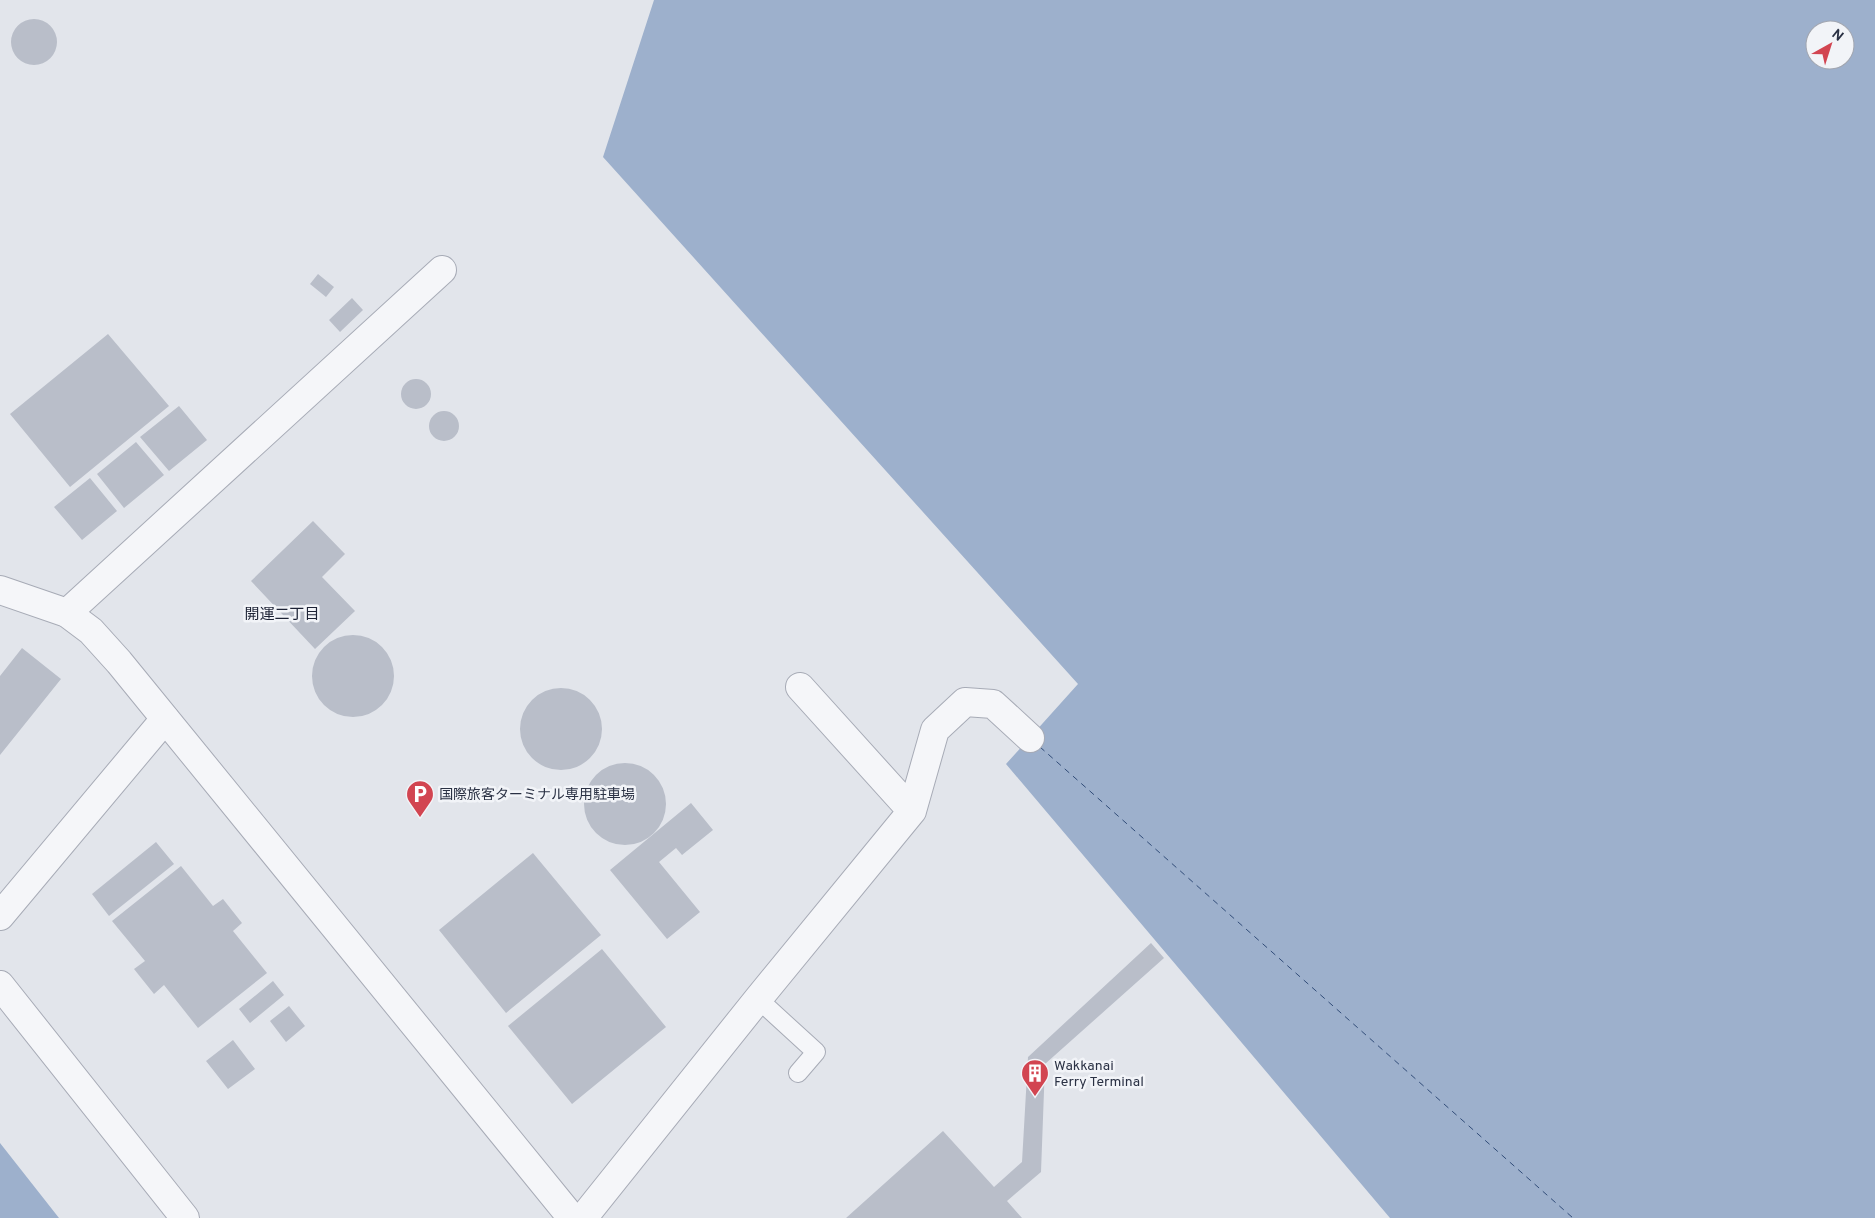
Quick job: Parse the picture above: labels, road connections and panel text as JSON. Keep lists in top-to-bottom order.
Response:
{
  "districts": ["開運二丁目"],
  "places": {
    "parking": ["国際旅客ターミナル専用駐車場"],
    "building": ["Wakkanai Ferry Terminal"]
  },
  "north": "top right"
}
